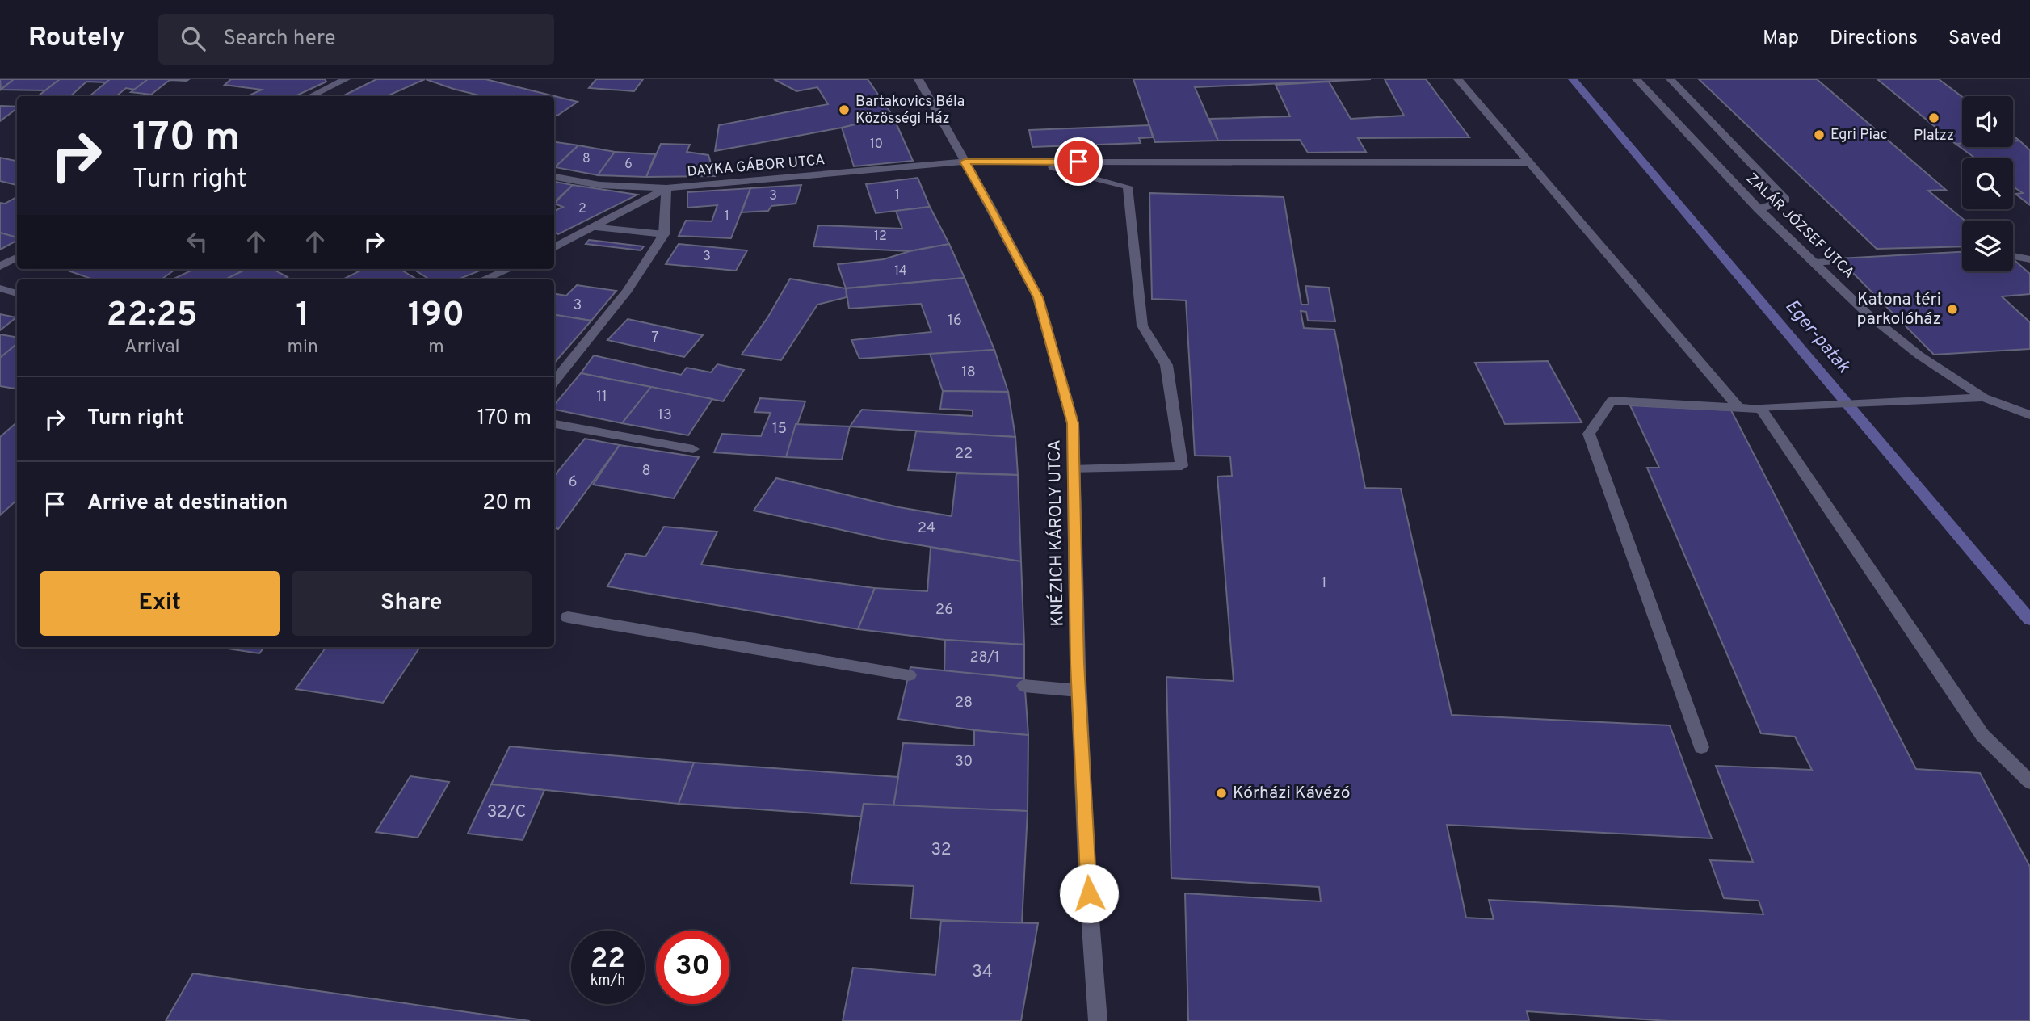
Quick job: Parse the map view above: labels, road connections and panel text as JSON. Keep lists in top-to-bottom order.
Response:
{
  "streets": {
    "street": ["DAYKA GÁBOR UTCA", "ZALÁR JÓZSEF UTCA", "KNÉZICH KÁROLY UTCA"]
  },
  "crossings": [
    ["DAYKA GÁBOR UTCA", "KNÉZICH KÁROLY UTCA"]
  ],
  "water": ["Eger-patak"],
  "places": [
    "Bartakovics Béla Közösségi Ház",
    "Platzz",
    "Egri Piac",
    "Katona téri parkolóház",
    "Kórházi Kávézó"
  ],
  "house_numbers": [
    "10",
    "8",
    "6",
    "1",
    "3",
    "2",
    "1",
    "12",
    "3",
    "14",
    "3",
    "16",
    "7",
    "18",
    "11",
    "13",
    "15",
    "22",
    "8",
    "6",
    "24",
    "1",
    "26",
    "28/1",
    "28",
    "30",
    "32/C",
    "32",
    "34"
  ],
  "page": {
    "header": "Routely",
    "search": "Search here",
    "nav": ["Map", "Directions", "Saved"],
    "turn": ["170 m", "Turn right"],
    "eta": [
      "22:25",
      "Arrival",
      "1",
      "min",
      "190",
      "m"
    ],
    "list": [
      {
        "name": "Turn right",
        "value": "170 m"
      },
      {
        "name": "Arrive at destination",
        "value": "20 m"
      }
    ],
    "buttons": ["Exit", "Share"],
    "speed": "22 km/h",
    "limit": "30"
  }
}
